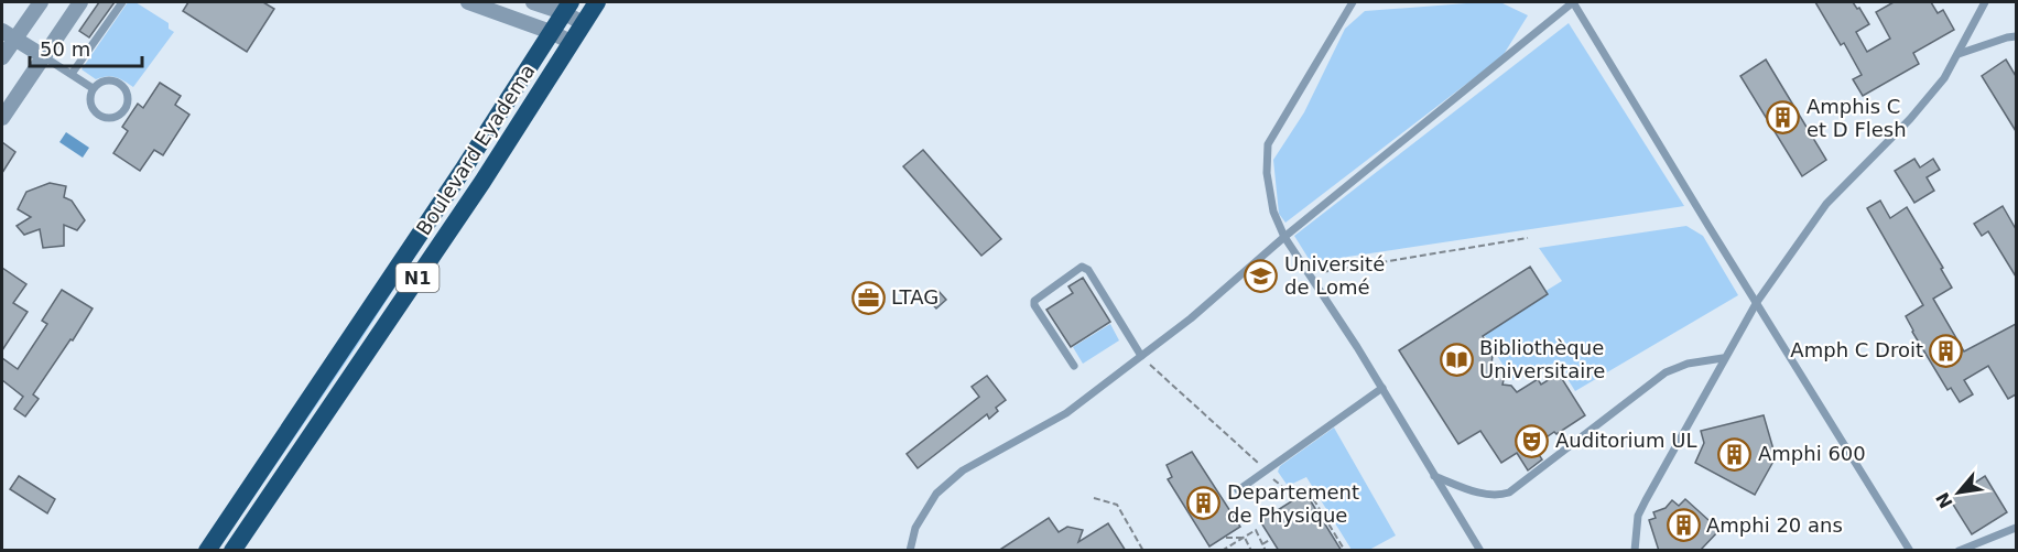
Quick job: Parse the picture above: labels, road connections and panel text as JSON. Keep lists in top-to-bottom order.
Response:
{
  "streets": {
    "highway": ["Boulevard Eyadema", "N1"]
  },
  "places": {
    "building": [
      "Amphis C et D Flesh",
      "Amph C Droit",
      "Amphi 600",
      "Departement de Physique",
      "Amphi 20 ans"
    ],
    "school or university": ["Université de Lomé"],
    "office": ["LTAG"],
    "library": ["Bibliothèque Universitaire"],
    "theatre": ["Auditorium UL"]
  },
  "scale_bar": "50 m",
  "north": "bottom left"
}
